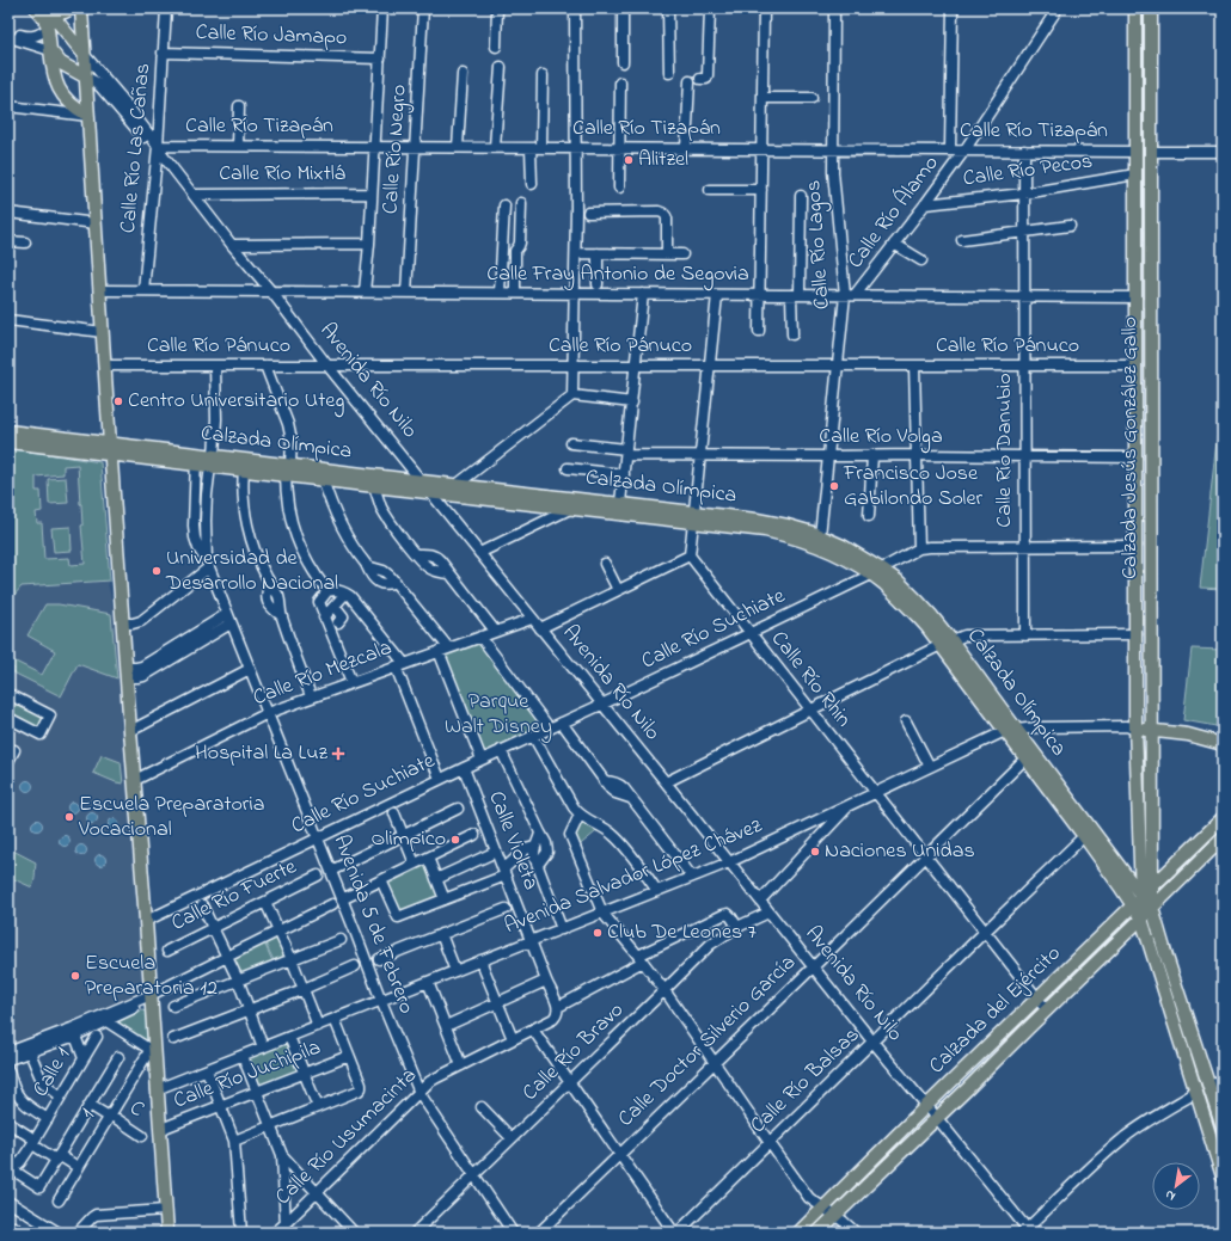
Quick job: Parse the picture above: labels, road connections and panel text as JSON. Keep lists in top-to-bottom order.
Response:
{
  "streets": {
    "main road": [
      "Avenida Río Nilo",
      "Calzada Olímpica",
      "Calzada Jesús González Gallo",
      "Avenida Salvador López Chávez",
      "Calzada del Ejército"
    ],
    "street": [
      "Calle Río Jamapo",
      "Calle Río Tizapán",
      "Calle Río Las Cañas",
      "Calle Río Negro",
      "Calle Río Pecos",
      "Calle Río Mixtlá",
      "Calle Río Álamo",
      "Calle Río Lagos",
      "Calle Fray Antonio de Segovia",
      "Calle Río Pánuco",
      "Calle Río Volga",
      "Calle Río Danubio",
      "Calle Río Suchiate",
      "Calle Río Mezcala",
      "Calle Río Rhin",
      "Calle Violeta",
      "Calle Río Fuerte",
      "Avenida 5 de Febrero",
      "Calle Doctor Silverio García",
      "Calle Río Bravo",
      "Calle 1",
      "Calle Río Juchipila",
      "Calle Río Balsas",
      "C",
      "1",
      "Calle Río Usumacinta"
    ]
  },
  "crossings": [
    ["Calle Río Jamapo", "Calle Río Las Cañas"],
    ["Calle Río Tizapán", "Calle Río Las Cañas"],
    ["Calle Río Tizapán", "Calle Río Negro"],
    ["Calle Río Tizapán", "Calle Río Álamo"],
    ["Calle Río Tizapán", "Calle Río Lagos"],
    ["Calle Río Tizapán", "Avenida Río Nilo"],
    ["Calle Río Tizapán", "Calzada Jesús González Gallo"],
    ["Calle Río Tizapán", "Calle Río Danubio"],
    ["Calle Río Las Cañas", "Calle Fray Antonio de Segovia"],
    ["Calle Río Las Cañas", "Avenida Río Nilo"],
    ["Calle Río Negro", "Calle Fray Antonio de Segovia"],
    ["Calle Río Pecos", "Calle Río Álamo"],
    ["Calle Río Pecos", "Calzada Jesús González Gallo"],
    ["Calle Río Pecos", "Calle Río Danubio"],
    ["Calle Río Mixtlá", "Avenida Río Nilo"],
    ["Calle Río Álamo", "Calle Río Lagos"],
    ["Calle Río Álamo", "Calle Fray Antonio de Segovia"],
    ["Calle Río Lagos", "Calle Fray Antonio de Segovia"],
    ["Calle Río Lagos", "Calle Río Pánuco"],
    ["Calle Río Lagos", "Calle Río Volga"],
    ["Calle Río Lagos", "Calzada Olímpica"],
    ["Calle Fray Antonio de Segovia", "Avenida Río Nilo"],
    ["Calle Fray Antonio de Segovia", "Calzada Jesús González Gallo"],
    ["Calle Fray Antonio de Segovia", "Calle Río Danubio"],
    ["Calle Río Pánuco", "Avenida Río Nilo"],
    ["Calle Río Pánuco", "Calzada Jesús González Gallo"],
    ["Calle Río Pánuco", "Calle Río Danubio"],
    ["Calle Río Pánuco", "Avenida 5 de Febrero"],
    ["Avenida Río Nilo", "Calzada Olímpica"],
    ["Avenida Río Nilo", "Calle Río Suchiate"],
    ["Avenida Río Nilo", "Calle Río Mezcala"],
    ["Avenida Río Nilo", "Avenida Salvador López Chávez"],
    ["Avenida Río Nilo", "Calzada del Ejército"],
    ["Avenida Río Nilo", "Calle Doctor Silverio García"],
    ["Avenida Río Nilo", "Calle Río Bravo"],
    ["Avenida Río Nilo", "Calle Río Balsas"],
    ["Calle Río Volga", "Calzada Jesús González Gallo"],
    ["Calle Río Volga", "Calle Río Danubio"],
    ["Calzada Olímpica", "Calzada Jesús González Gallo"],
    ["Calzada Olímpica", "Calle Río Suchiate"],
    ["Calzada Olímpica", "Avenida Salvador López Chávez"],
    ["Calzada Olímpica", "Avenida 5 de Febrero"],
    ["Calzada Olímpica", "Calzada del Ejército"],
    ["Calzada Olímpica", "Calle Doctor Silverio García"],
    ["Calzada Olímpica", "Calle Río Balsas"],
    ["Calzada Jesús González Gallo", "Calle Río Suchiate"],
    ["Calzada Jesús González Gallo", "Avenida Salvador López Chávez"],
    ["Calzada Jesús González Gallo", "Calzada del Ejército"],
    ["Calle Río Danubio", "Calle Río Suchiate"],
    ["Calle Río Suchiate", "Calle Río Rhin"],
    ["Calle Río Suchiate", "Calle Violeta"],
    ["Calle Río Suchiate", "Avenida 5 de Febrero"],
    ["Calle Río Mezcala", "Avenida 5 de Febrero"],
    ["Calle Río Rhin", "Avenida Salvador López Chávez"],
    ["Calle Río Rhin", "Calzada del Ejército"],
    ["Calle Río Rhin", "Calle Doctor Silverio García"],
    ["Calle Río Rhin", "Calle Río Balsas"],
    ["Calle Violeta", "Avenida Salvador López Chávez"],
    ["Calle Violeta", "Calle Río Usumacinta"],
    ["Avenida Salvador López Chávez", "Avenida 5 de Febrero"],
    ["Calle Río Fuerte", "Avenida 5 de Febrero"],
    ["Avenida 5 de Febrero", "Calle Río Bravo"],
    ["Avenida 5 de Febrero", "Calle Río Usumacinta"],
    ["Calle Río Bravo", "Calle Río Usumacinta"],
    ["C", "1"]
  ],
  "parks": ["Parque Walt Disney"],
  "places": {
    "other": [
      "Alitzel",
      "Centro Universitario Uteg",
      "Francisco Jose Gabilondo Soler",
      "Universidad de Desarrollo Nacional",
      "Escuela Preparatoria Vocacional",
      "Olimpico",
      "Naciones Unidas",
      "Club De Leones 7",
      "Escuela Preparatoria 12"
    ],
    "health": ["Hospital La Luz"]
  },
  "north": "bottom left"
}
